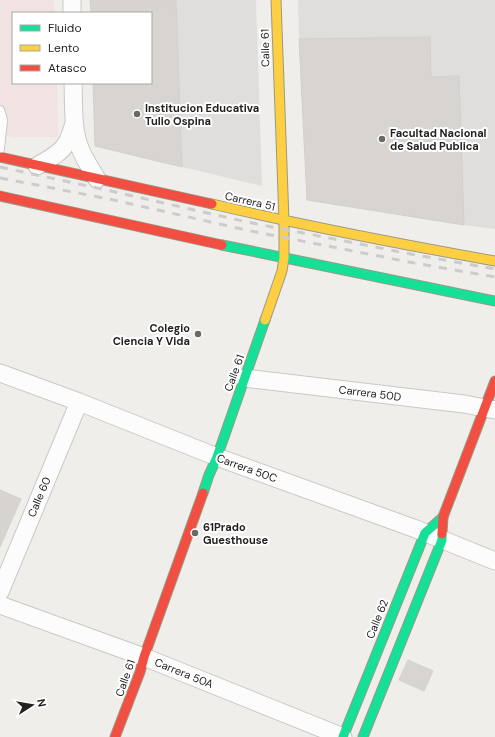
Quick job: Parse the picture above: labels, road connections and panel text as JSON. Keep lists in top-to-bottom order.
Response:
{
  "streets": {
    "main road": ["Calle 61", "Carrera 51", "Calle 62"],
    "street": [
      "Carrera 50D",
      "Carrera 50C",
      "Calle 60",
      "Carrera 50A"
    ]
  },
  "crossings": [
    ["Calle 61", "Carrera 51"],
    ["Calle 61", "Carrera 50D"],
    ["Calle 61", "Carrera 50C"],
    ["Calle 61", "Carrera 50A"],
    ["Carrera 50D", "Calle 62"],
    ["Carrera 50C", "Calle 60"],
    ["Carrera 50C", "Calle 62"],
    ["Calle 62", "Carrera 50A"]
  ],
  "places": [
    "Institucion Educativa Tulio Ospina",
    "Facultad Nacional de Salud Publica",
    "Colegio Ciencia Y Vida",
    "61Prado Guesthouse"
  ],
  "legend": ["Fluido", "Lento", "Atasco"],
  "north": "right"
}
